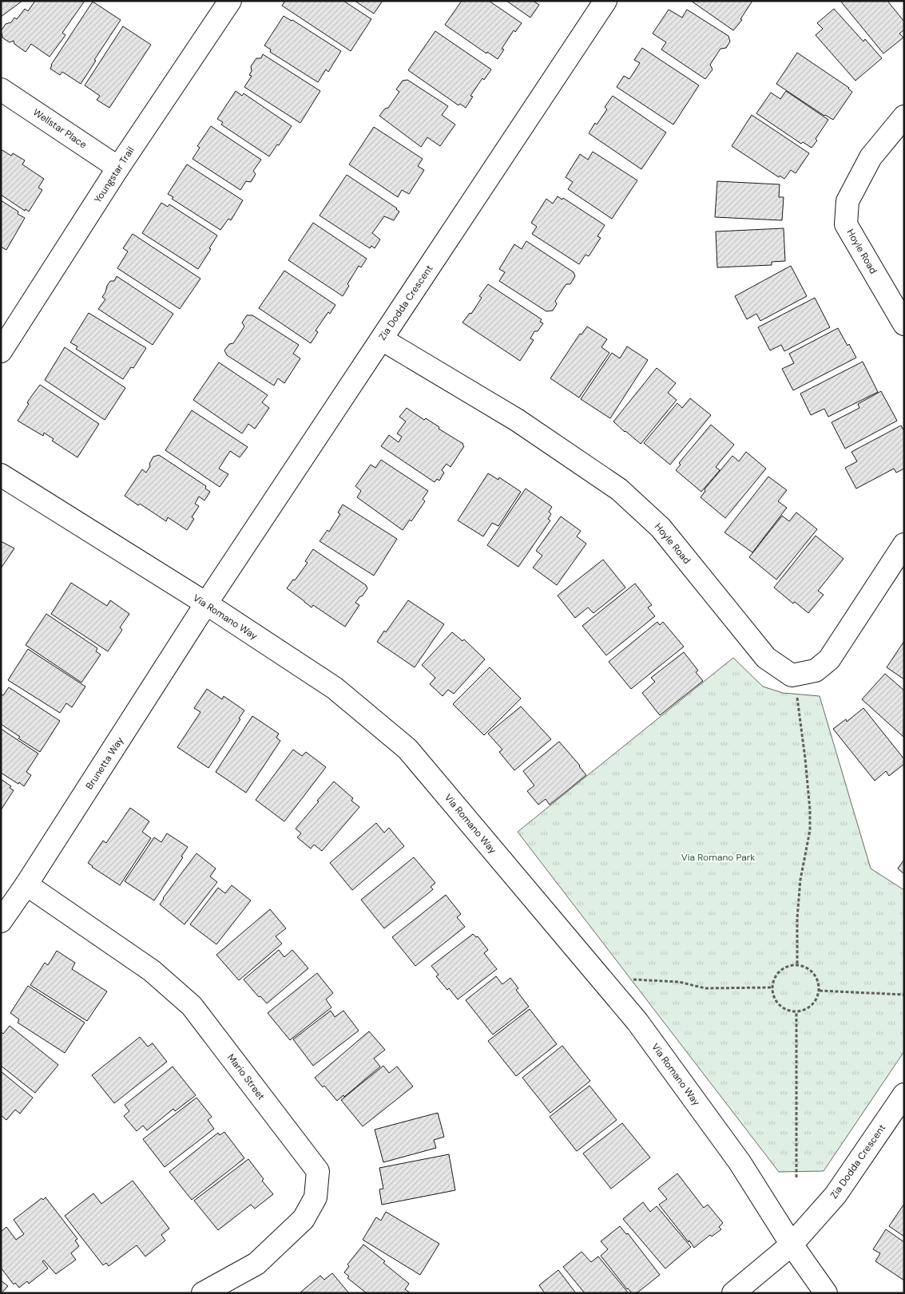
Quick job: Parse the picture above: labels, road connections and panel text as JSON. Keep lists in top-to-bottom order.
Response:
{
  "streets": {
    "street": [
      "Wellstar Place",
      "Youngstar Trail",
      "Hoyle Road",
      "Zia Dodda Crescent",
      "Via Romano Way",
      "Brunetta Way",
      "Mario Street"
    ]
  },
  "crossings": [
    ["Wellstar Place", "Youngstar Trail"],
    ["Hoyle Road", "Zia Dodda Crescent"],
    ["Zia Dodda Crescent", "Via Romano Way"],
    ["Zia Dodda Crescent", "Brunetta Way"],
    ["Via Romano Way", "Brunetta Way"],
    ["Brunetta Way", "Mario Street"]
  ],
  "parks": ["Via Romano Park"]
}
